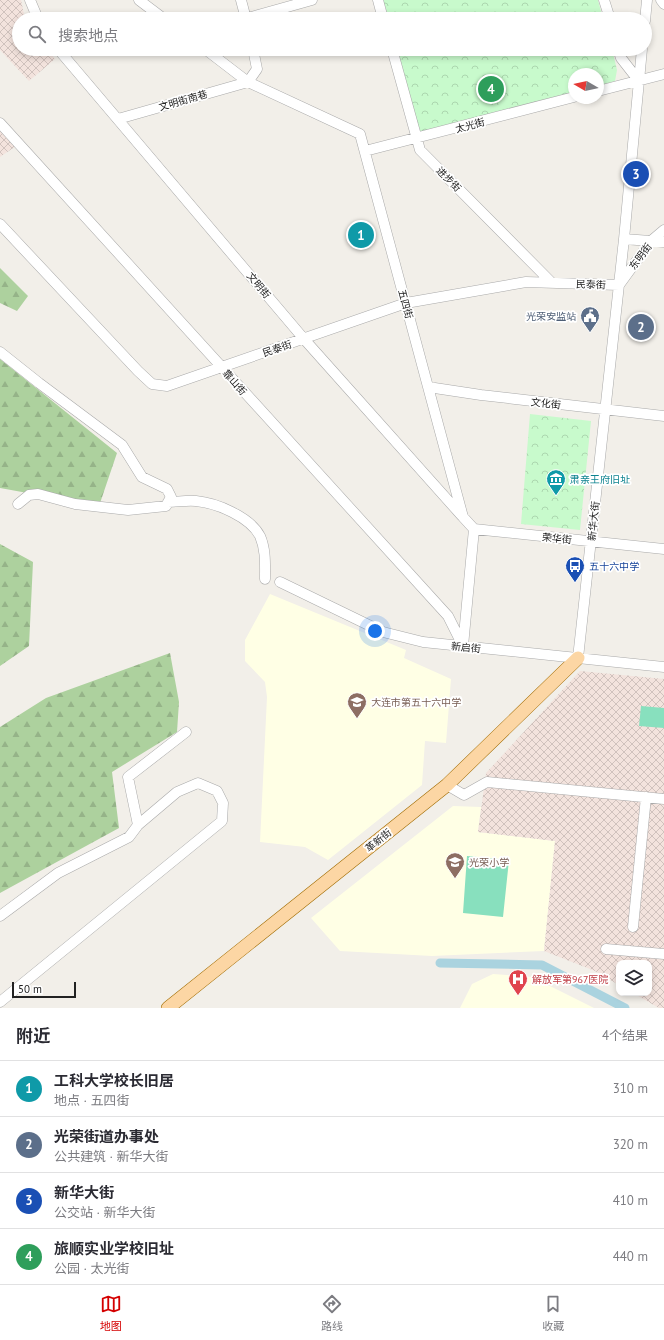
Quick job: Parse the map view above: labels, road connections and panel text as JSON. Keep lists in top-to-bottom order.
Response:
{
  "streets": {
    "main road": ["革新街"],
    "street": [
      "文明街南巷",
      "太光街",
      "进步街",
      "东明街",
      "民泰街",
      "文明街",
      "五四街",
      "靠山街",
      "文化街",
      "新华大街",
      "荣华街",
      "新启街"
    ]
  },
  "crossings": [
    ["文明街南巷", "文明街"],
    ["文明街南巷", "五四街"],
    ["太光街", "进步街"],
    ["太光街", "五四街"],
    ["进步街", "民泰街"],
    ["东明街", "民泰街"],
    ["东明街", "新华大街"],
    ["民泰街", "文明街"],
    ["民泰街", "五四街"],
    ["民泰街", "靠山街"],
    ["民泰街", "新华大街"],
    ["文明街", "五四街"],
    ["五四街", "文化街"],
    ["靠山街", "新启街"],
    ["文化街", "新华大街"],
    ["新华大街", "荣华街"],
    ["新华大街", "新启街"],
    ["新华大街", "革新街"],
    ["新启街", "革新街"]
  ],
  "places": {
    "public building": ["光荣安监站"],
    "museum": ["肃亲王府旧址"],
    "bus stop": ["五十六中学"],
    "school or university": ["大连市第五十六中学", "光荣小学"],
    "hospital": ["解放军第967医院"]
  },
  "scale_bar": "50 m",
  "north": "left",
  "page": {
    "search": "搜索地点",
    "pins": [
      "4",
      "3",
      "1",
      "2"
    ],
    "scale": "50 m",
    "heading": ["附近", "4个结果"],
    "list": [
      {
        "mark": "1",
        "name": "工科大学校长旧居",
        "note": "地点 · 五四街",
        "value": "310 m"
      },
      {
        "mark": "2",
        "name": "光荣街道办事处",
        "note": "公共建筑 · 新华大街",
        "value": "320 m"
      },
      {
        "mark": "3",
        "name": "新华大街",
        "note": "公交站 · 新华大街",
        "value": "410 m"
      },
      {
        "mark": "4",
        "name": "旅顺实业学校旧址",
        "note": "公园 · 太光街",
        "value": "440 m"
      }
    ],
    "nav": ["地图", "路线", "收藏"]
  }
}
